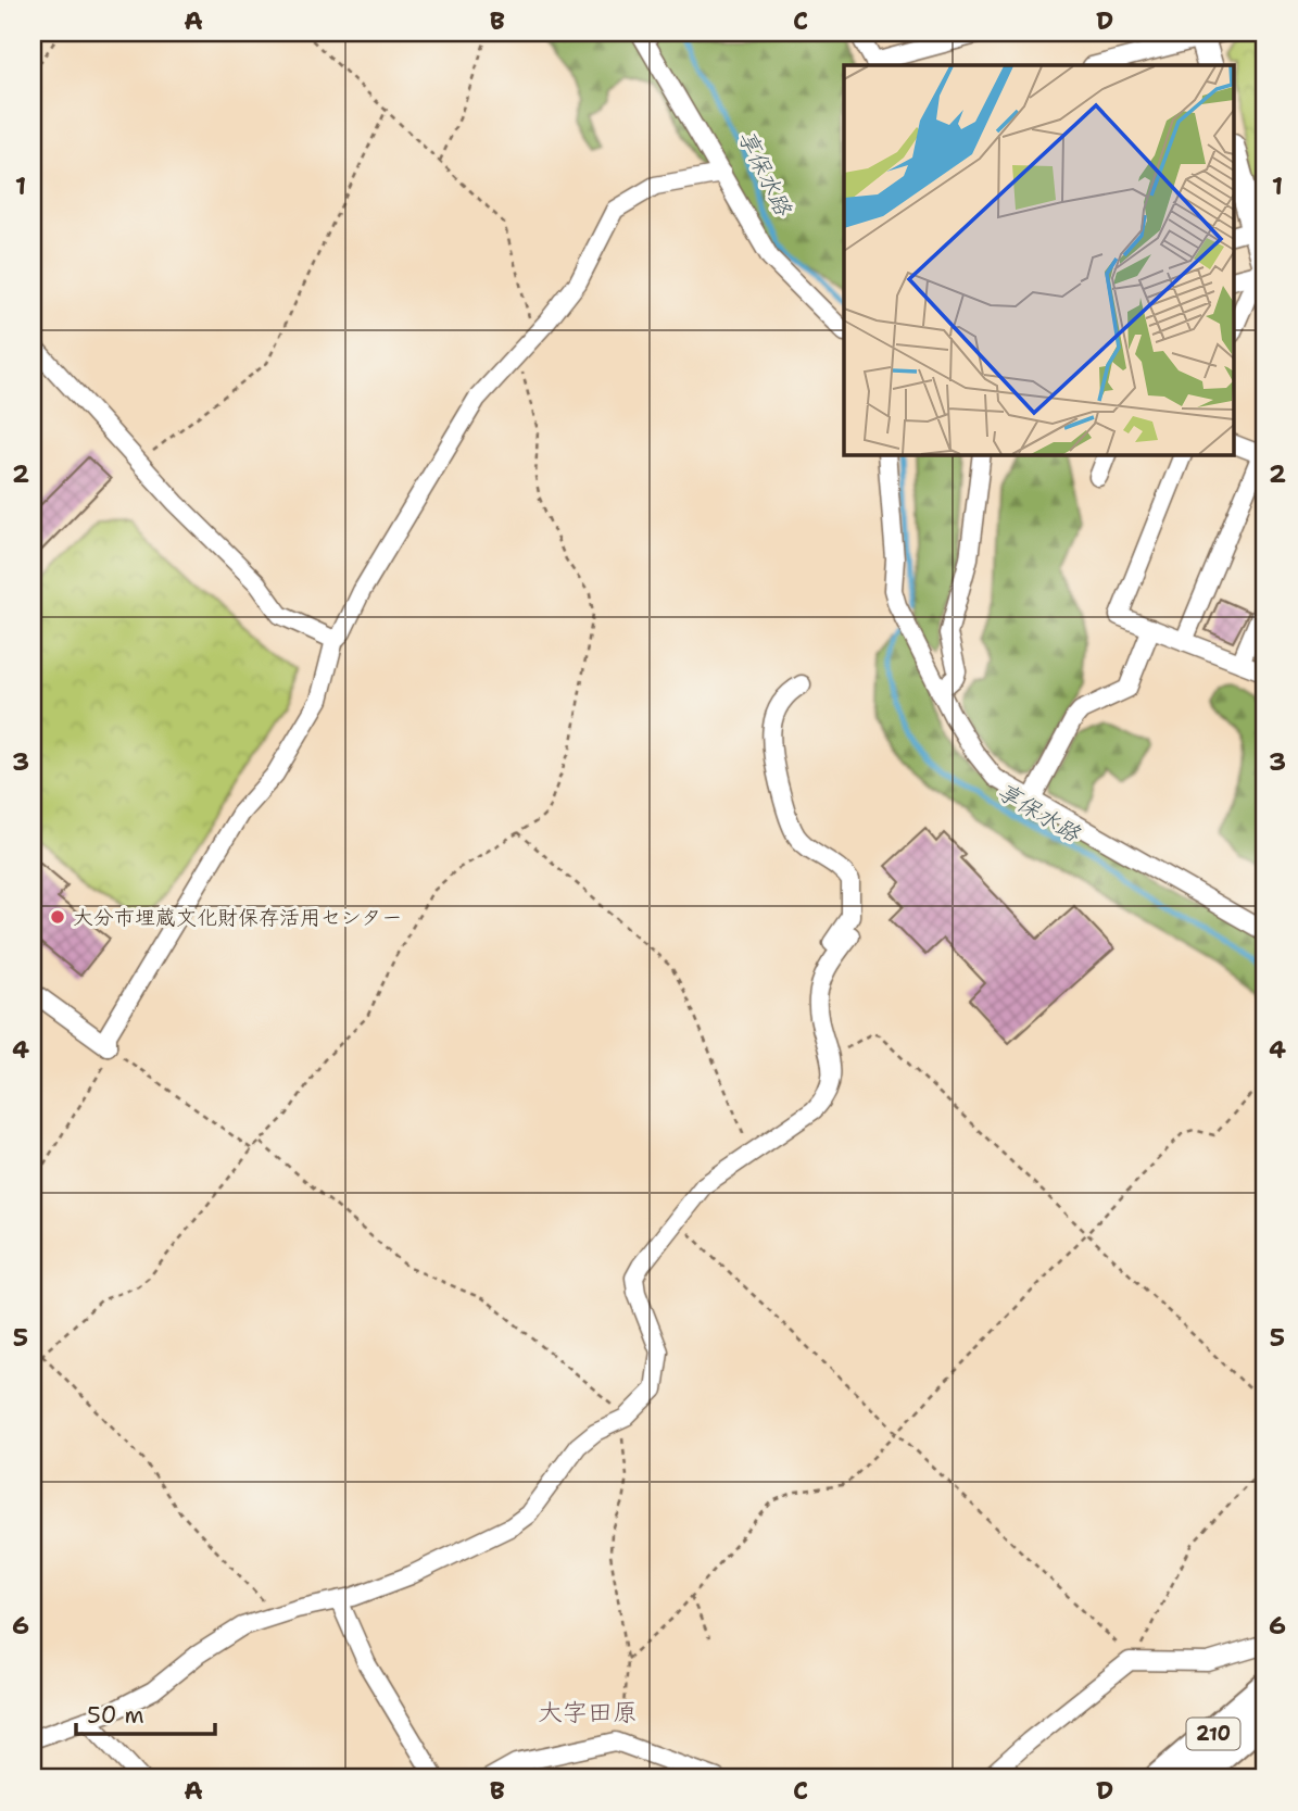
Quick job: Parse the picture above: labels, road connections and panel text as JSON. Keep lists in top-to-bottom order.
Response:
{
  "streets": {
    "highway": ["210"]
  },
  "districts": ["大字田原"],
  "water": ["享保水路"],
  "places": ["大分市埋蔵文化財保存活用センター"],
  "scale_bar": "50 m",
  "grid": {
    "columns": [
      "A",
      "B",
      "C",
      "D"
    ],
    "rows": [
      "1",
      "2",
      "3",
      "4",
      "5",
      "6"
    ]
  }
}
